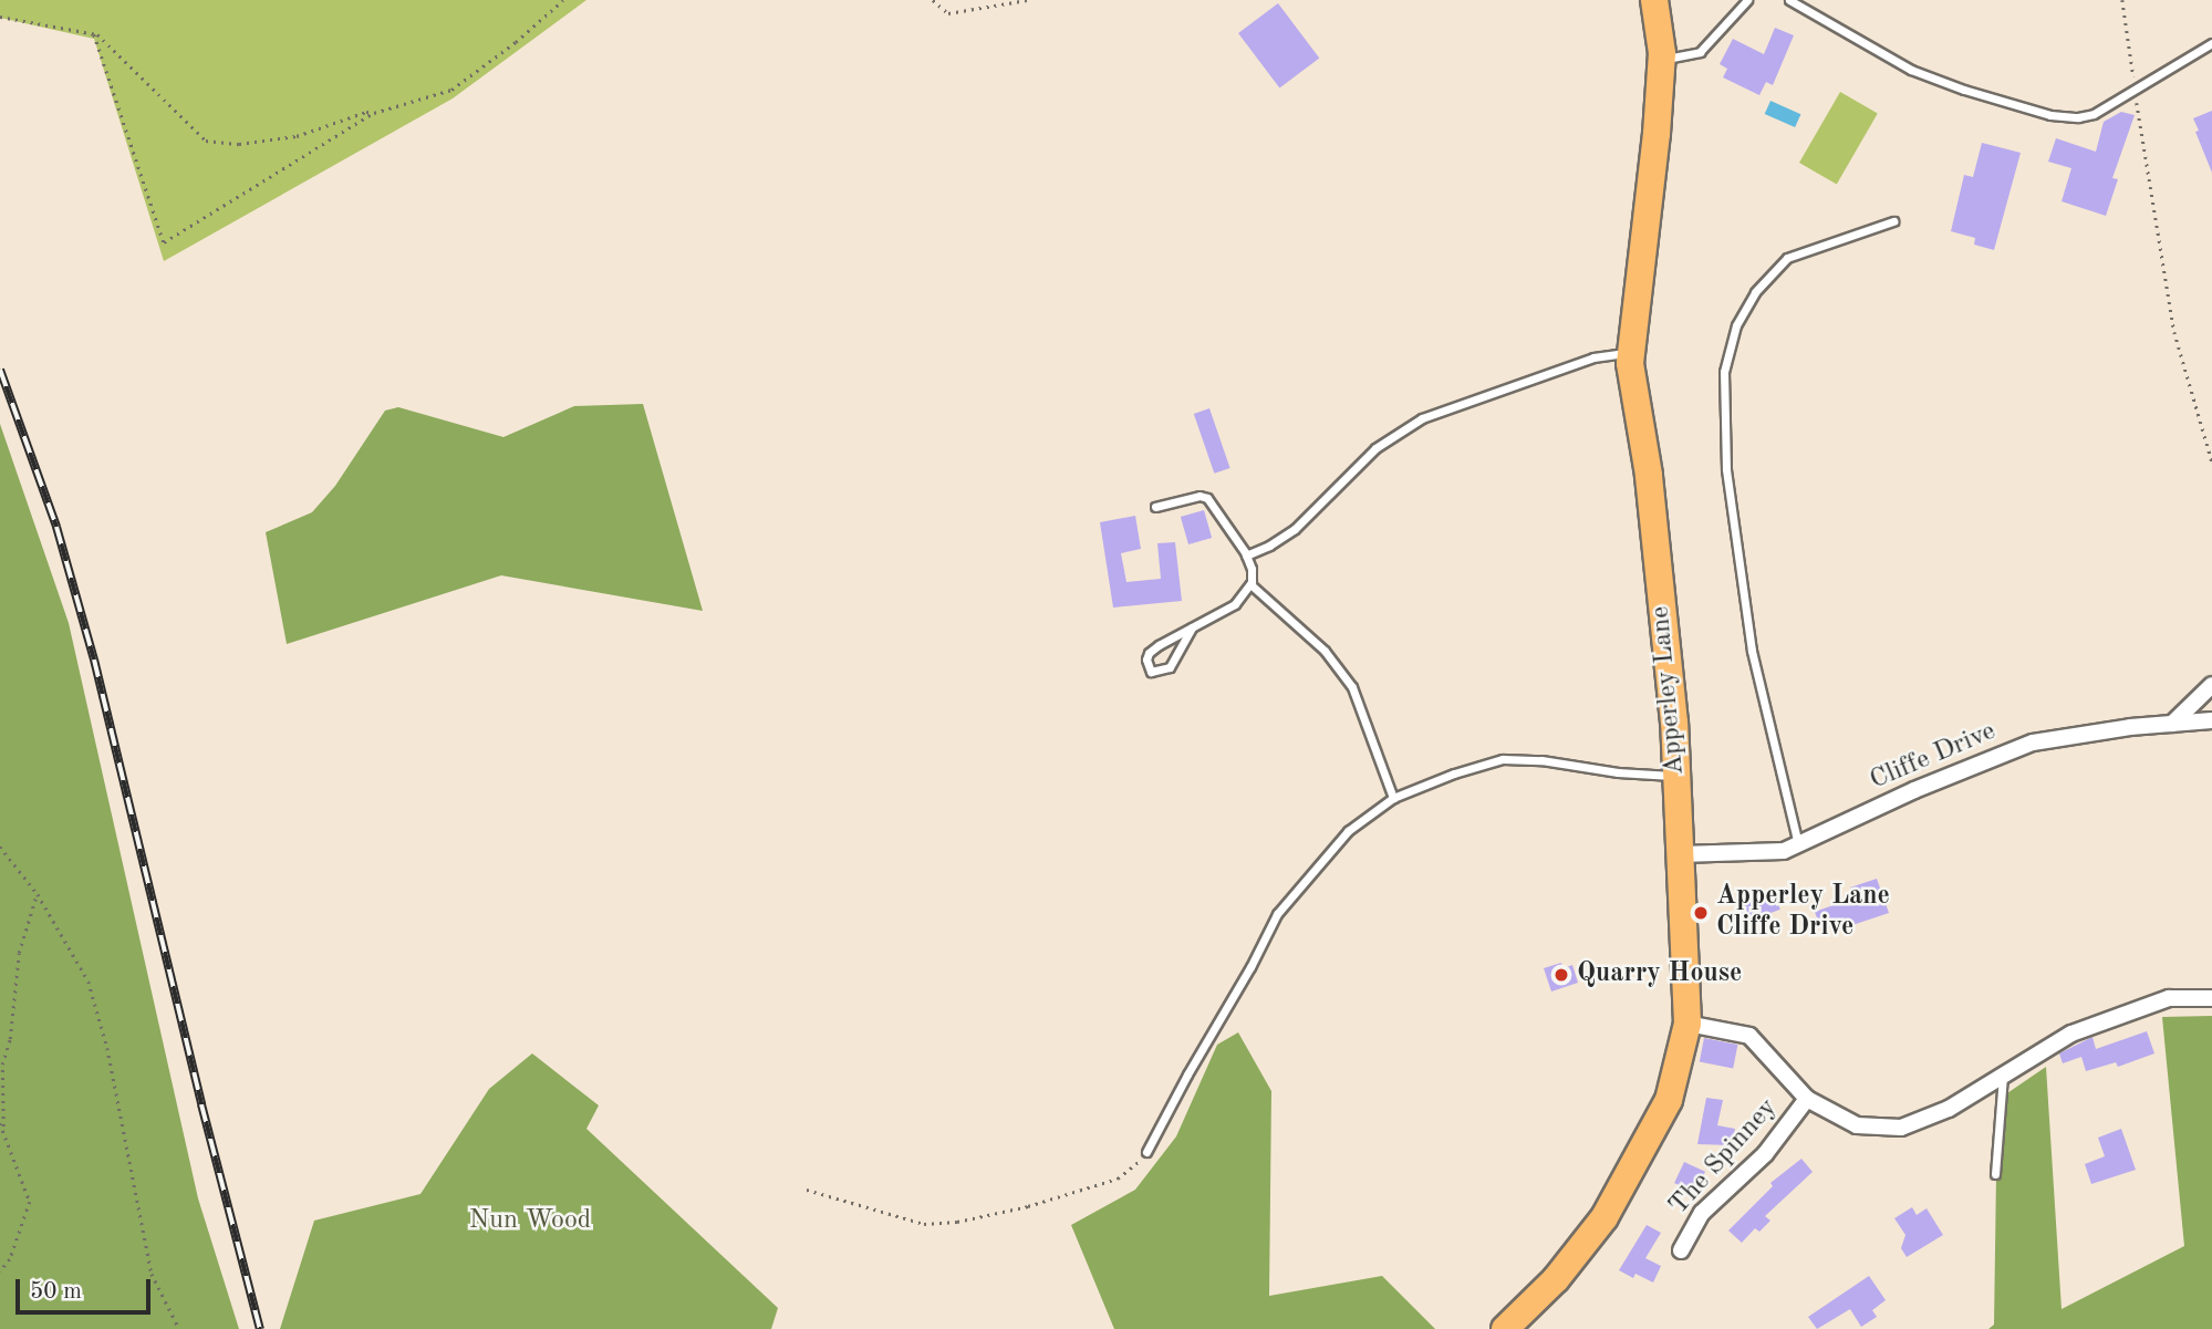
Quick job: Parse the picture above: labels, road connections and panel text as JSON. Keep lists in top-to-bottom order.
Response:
{
  "streets": {
    "highway": ["Apperley Lane"],
    "street": ["Cliffe Drive", "The Spinney"]
  },
  "crossings": [
    ["Apperley Lane", "Cliffe Drive"]
  ],
  "parks": ["Nun Wood"],
  "places": ["Apperley Lane Cliffe Drive", "Quarry House"],
  "scale_bar": "50 m"
}
